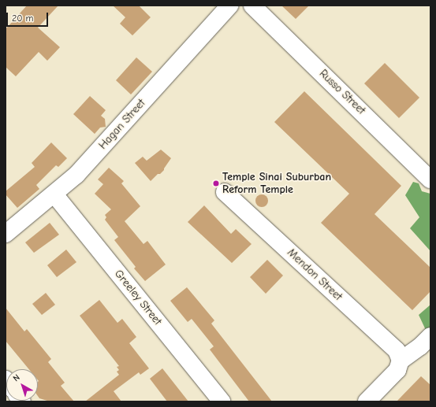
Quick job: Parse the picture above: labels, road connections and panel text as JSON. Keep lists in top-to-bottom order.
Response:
{
  "streets": {
    "street": [
      "Russo Street",
      "Hagan Street",
      "Mendon Street",
      "Greeley Street"
    ]
  },
  "crossings": [
    ["Hagan Street", "Greeley Street"]
  ],
  "places": ["Temple Sinai Suburban Reform Temple"],
  "scale_bar": "20 m",
  "north": "top left"
}
